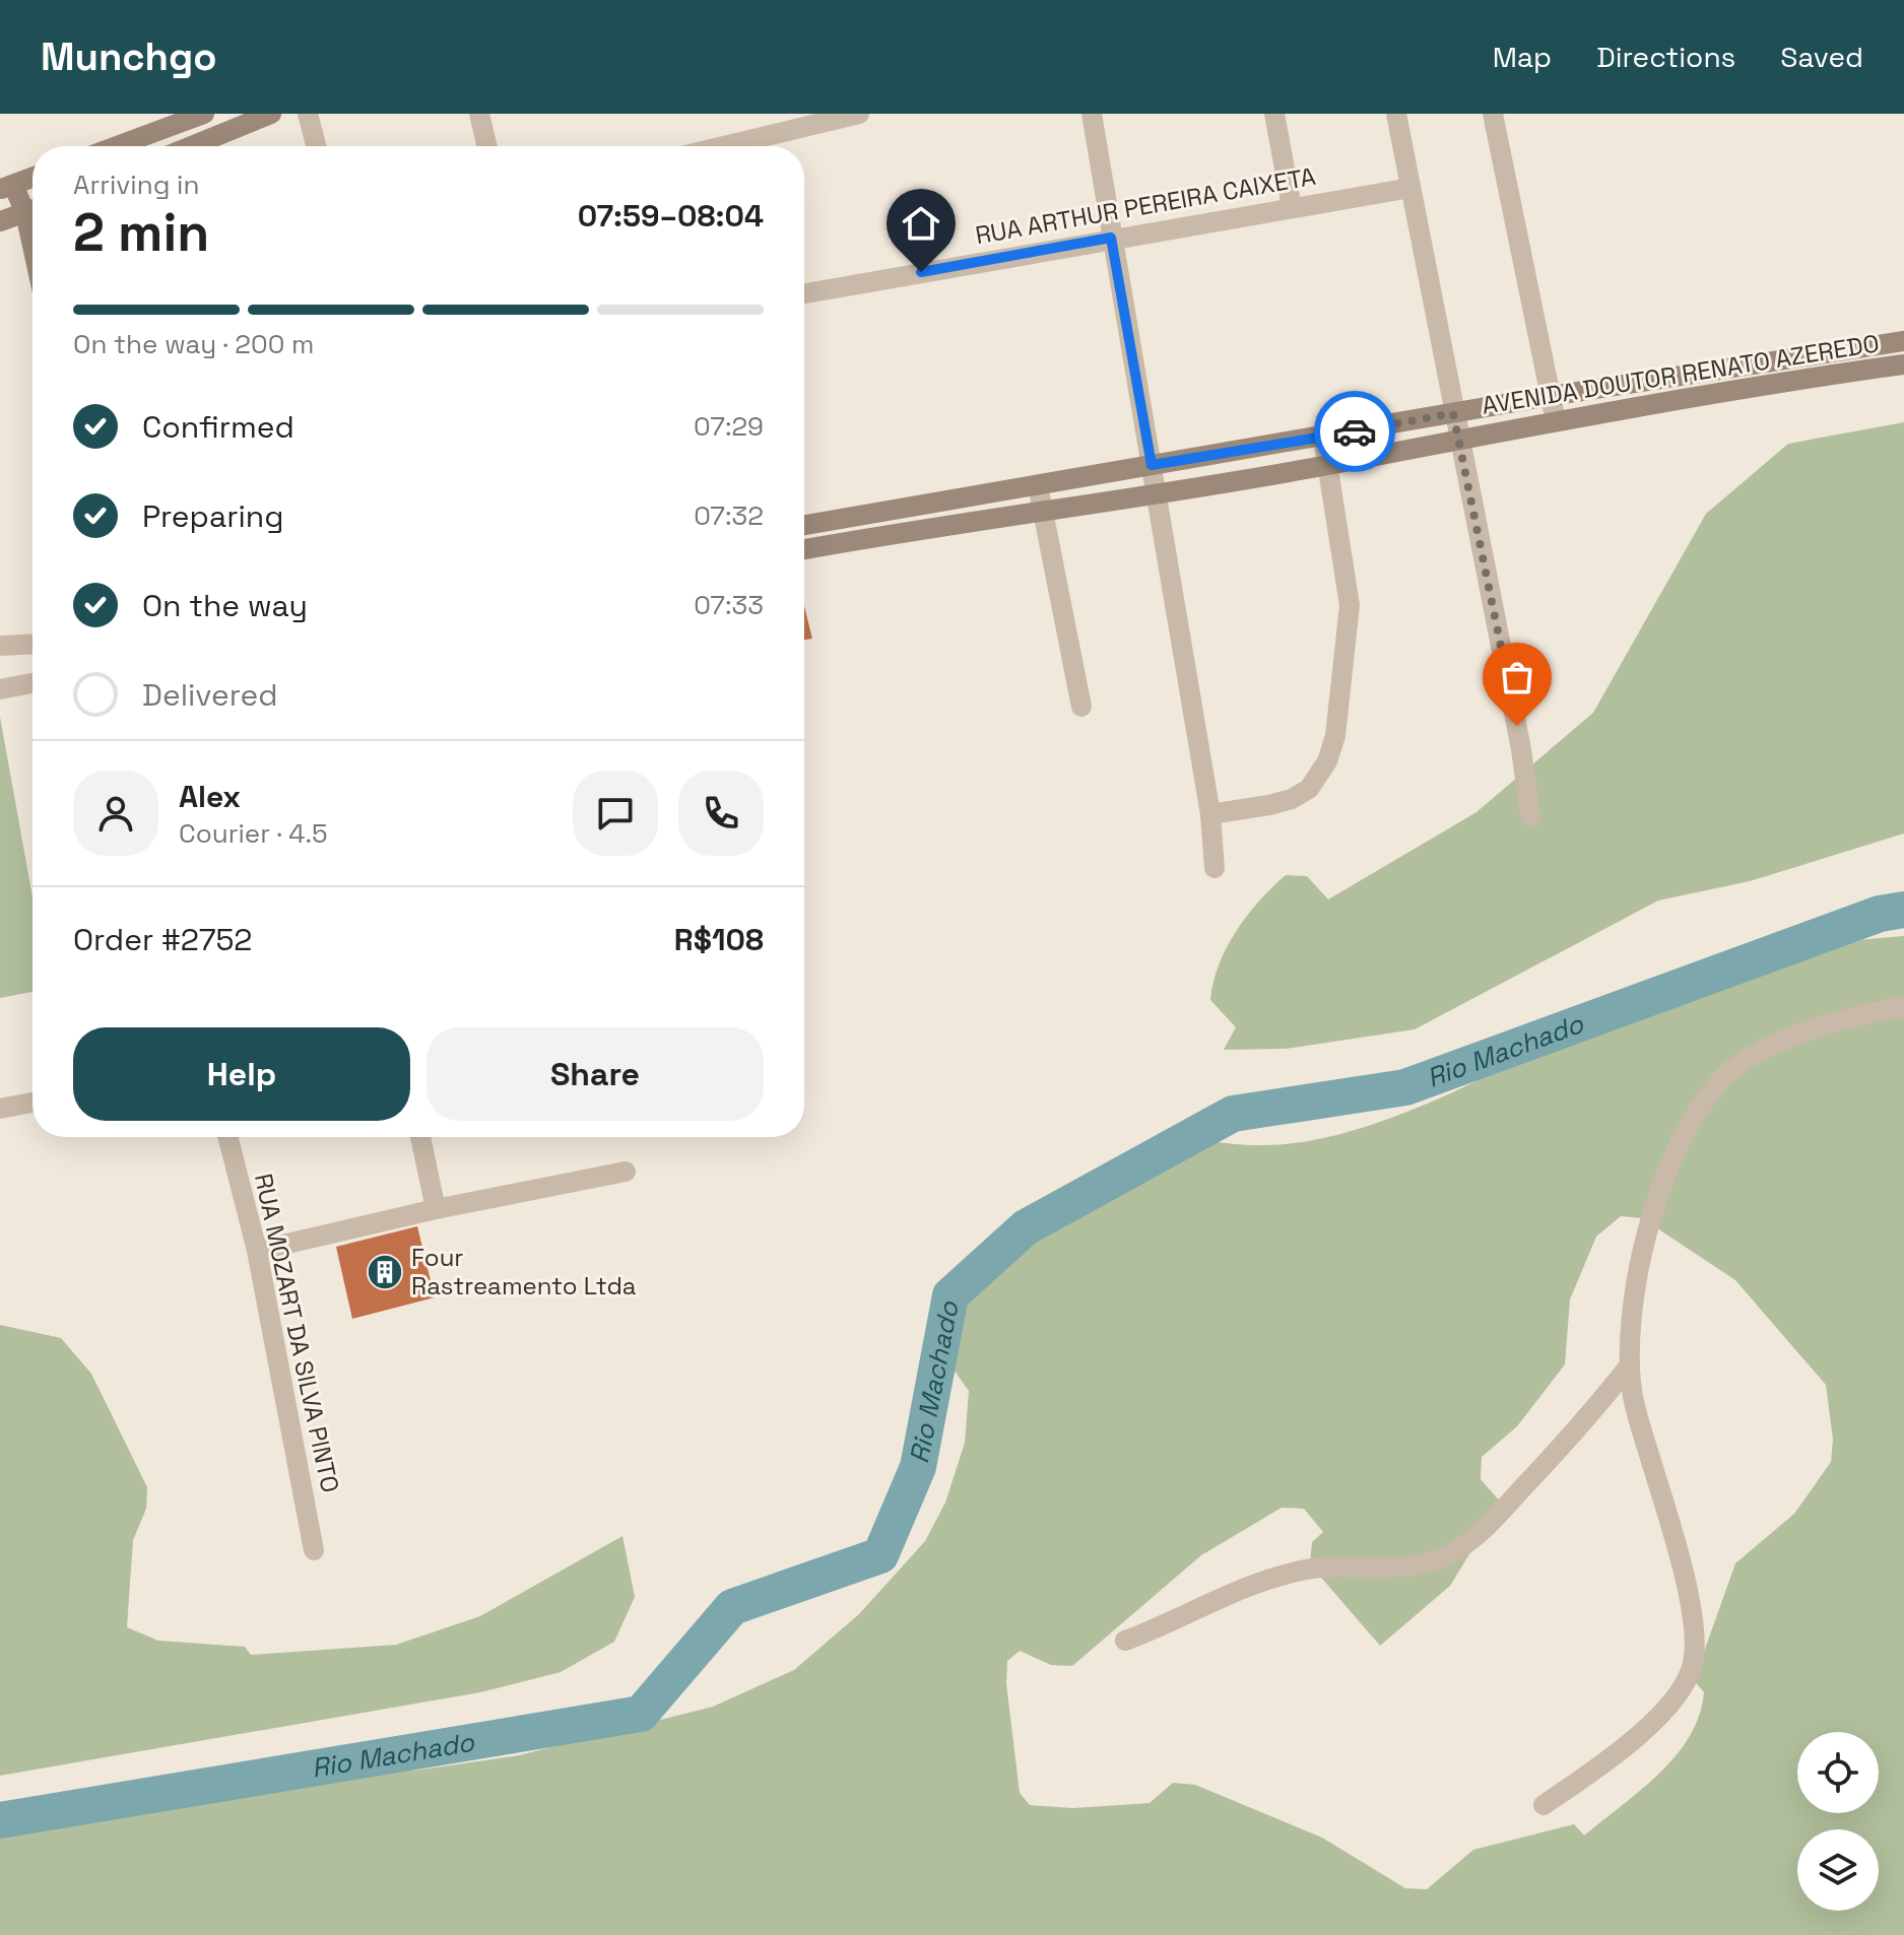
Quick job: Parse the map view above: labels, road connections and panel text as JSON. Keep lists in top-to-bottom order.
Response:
{
  "streets": {
    "street": ["RUA ARTHUR PEREIRA CAIXETA", "AVENIDA DOUTOR RENATO AZEREDO", "RUA MOZART DA SILVA PINTO"]
  },
  "water": ["Rio Machado"],
  "places": {
    "building": ["Four Rastreamento Ltda"]
  },
  "page": {
    "header": "Munchgo",
    "nav": ["Map", "Directions", "Saved"],
    "heading": ["2 min", "Arriving in", "07:59–08:04"],
    "panel": [
      "Alex",
      "Courier · 4.5",
      "Order #2752",
      "R$108"
    ],
    "bar": "On the way · 200 m",
    "list": [
      ["Confirmed", "07:29"],
      ["Preparing", "07:32"],
      ["On the way", "07:33"],
      "Delivered"
    ],
    "buttons": ["Help", "Share"]
  }
}
